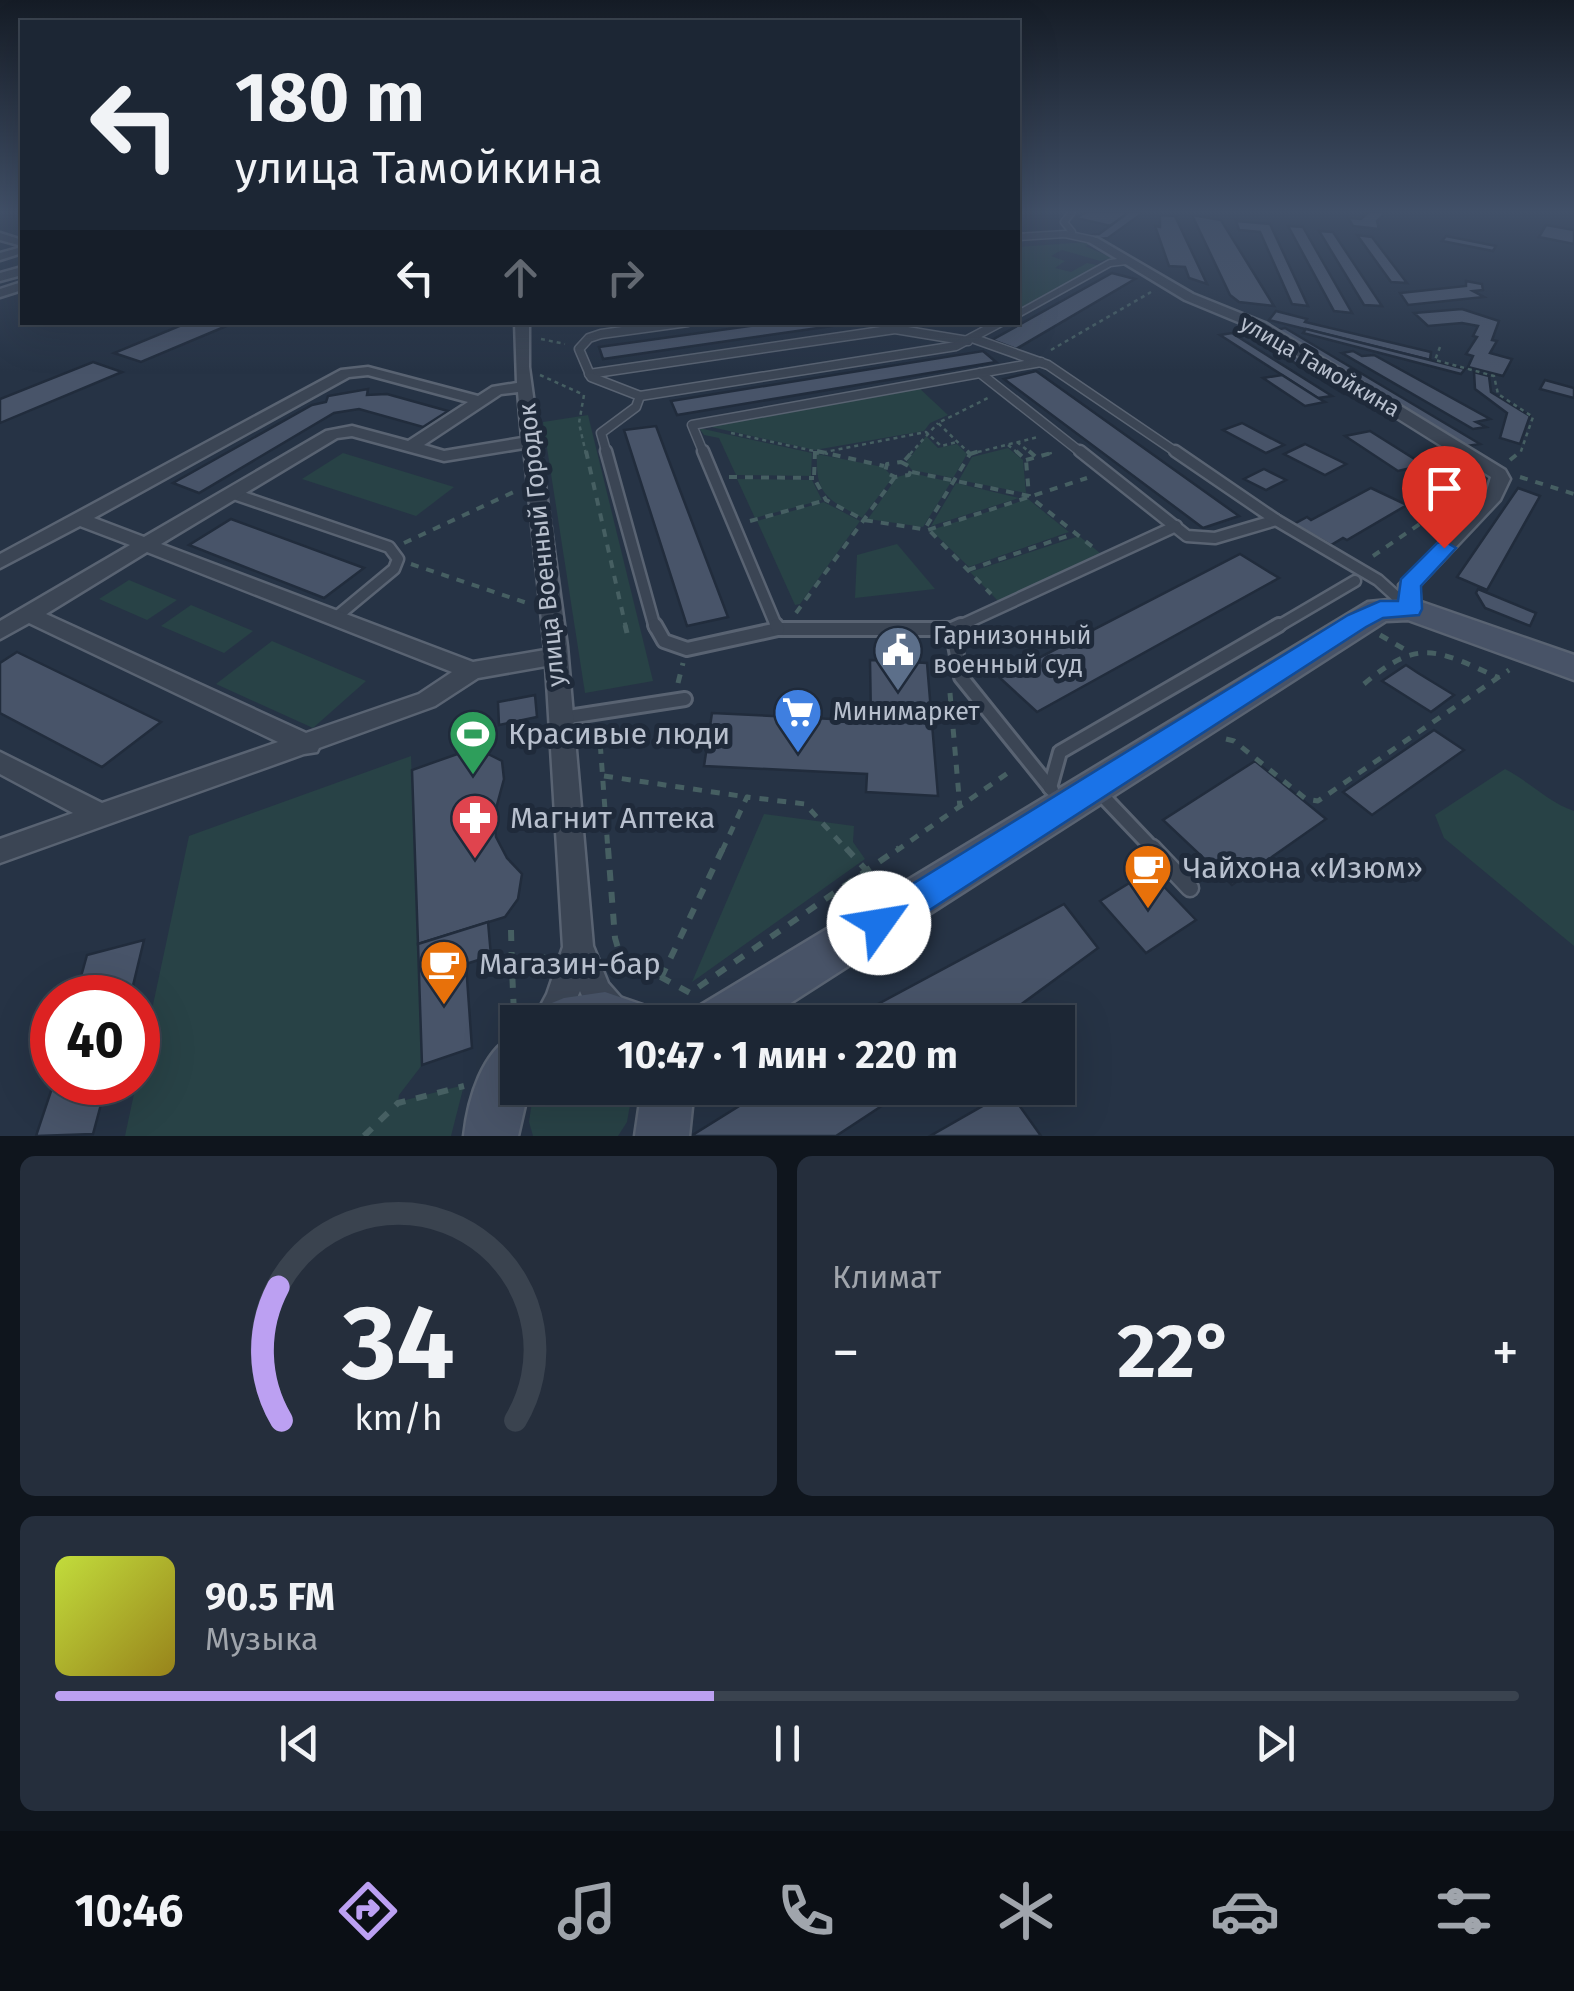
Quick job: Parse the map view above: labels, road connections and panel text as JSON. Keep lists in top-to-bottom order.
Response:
{
  "streets": {
    "street": ["улица Тамойкина", "улица Военный Городок"]
  },
  "places": {
    "public building": ["Гарнизонный военный суд"],
    "supermarket": ["Минимаркет"],
    "sports": ["Красивые люди"],
    "pharmacy": ["Магнит Аптека"],
    "cafe": ["Чайхона «Изюм»", "Магазин-бар"]
  },
  "page": {
    "turn": ["180 m", "улица Тамойкина"],
    "limit": "40",
    "trip": "10:47 · 1 мин · 220 m",
    "tile": "Климат",
    "heat": ["−", "22°", "+"],
    "song": ["90.5 FM", "Музыка"],
    "tabs": "10:46",
    "gauge": ["34", "km/h"]
  }
}
